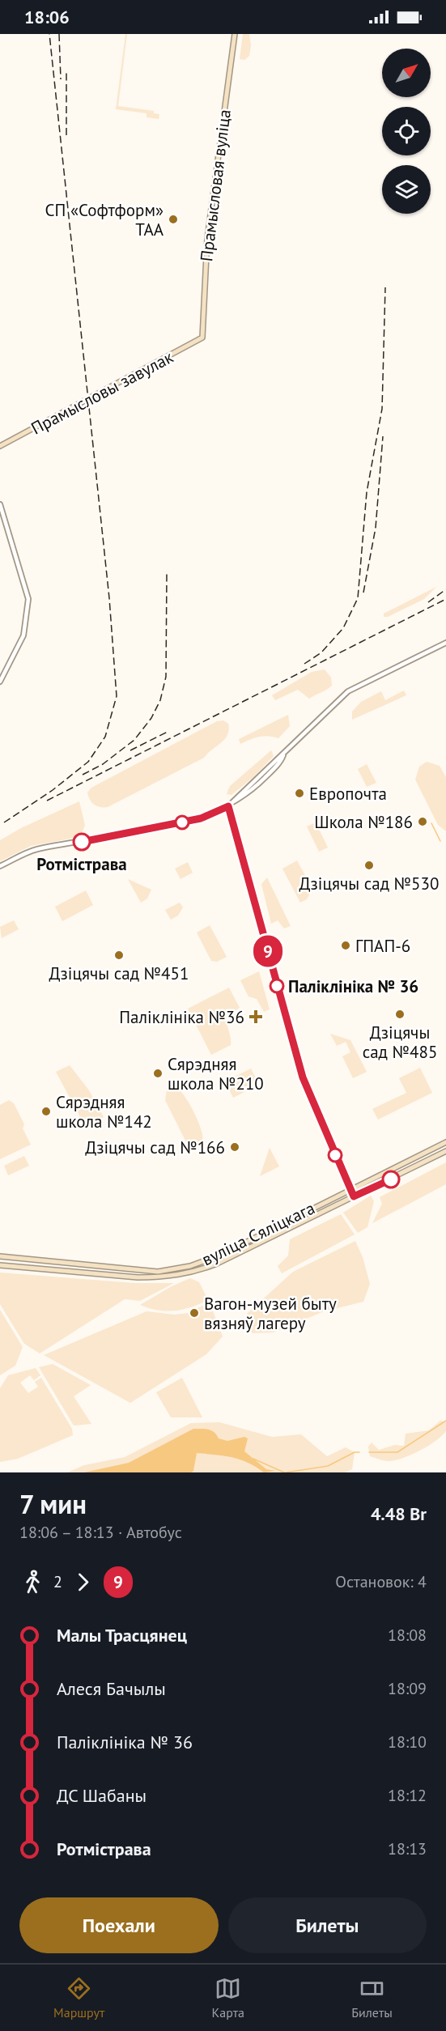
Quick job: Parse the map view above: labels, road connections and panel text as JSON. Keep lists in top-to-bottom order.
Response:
{
  "streets": {
    "main road": ["Прамысловая вуліца", "Прамысловы завулак", "вуліца Сяліцкага"]
  },
  "crossings": [
    ["Прамысловая вуліца", "Прамысловы завулак"]
  ],
  "places": {
    "other": [
      "СП «Софтформ» ТАА",
      "Европочта",
      "Школа №186",
      "Ротмістрава",
      "Дзіцячы сад №530",
      "ГПАП-6",
      "Дзіцячы сад №451",
      "Паліклініка № 36",
      "Дзіцячы сад №485",
      "Сярэдняя школа №210",
      "Сярэдняя школа №142",
      "Дзіцячы сад №166",
      "Вагон-музей быту вязняў лагеру"
    ],
    "health": ["Паліклініка №36"]
  },
  "lines": ["bus line 9"],
  "north": "top right",
  "page": {
    "status": "18:06",
    "on_map": "9",
    "heading": ["7 мин", "18:06 – 18:13 · Автобус", "4.48 Br"],
    "legs": ["2", "9", "Остановок: 4"],
    "list": [
      {
        "name": "Малы Трасцянец",
        "value": "18:08"
      },
      {
        "name": "Алеся Бачылы",
        "value": "18:09"
      },
      {
        "name": "Паліклініка № 36",
        "value": "18:10"
      },
      {
        "name": "ДС Шабаны",
        "value": "18:12"
      },
      {
        "name": "Ротмістрава",
        "value": "18:13"
      }
    ],
    "buttons": ["Поехали", "Билеты"],
    "tabs": ["Маршрут", "Карта", "Билеты"]
  }
}
